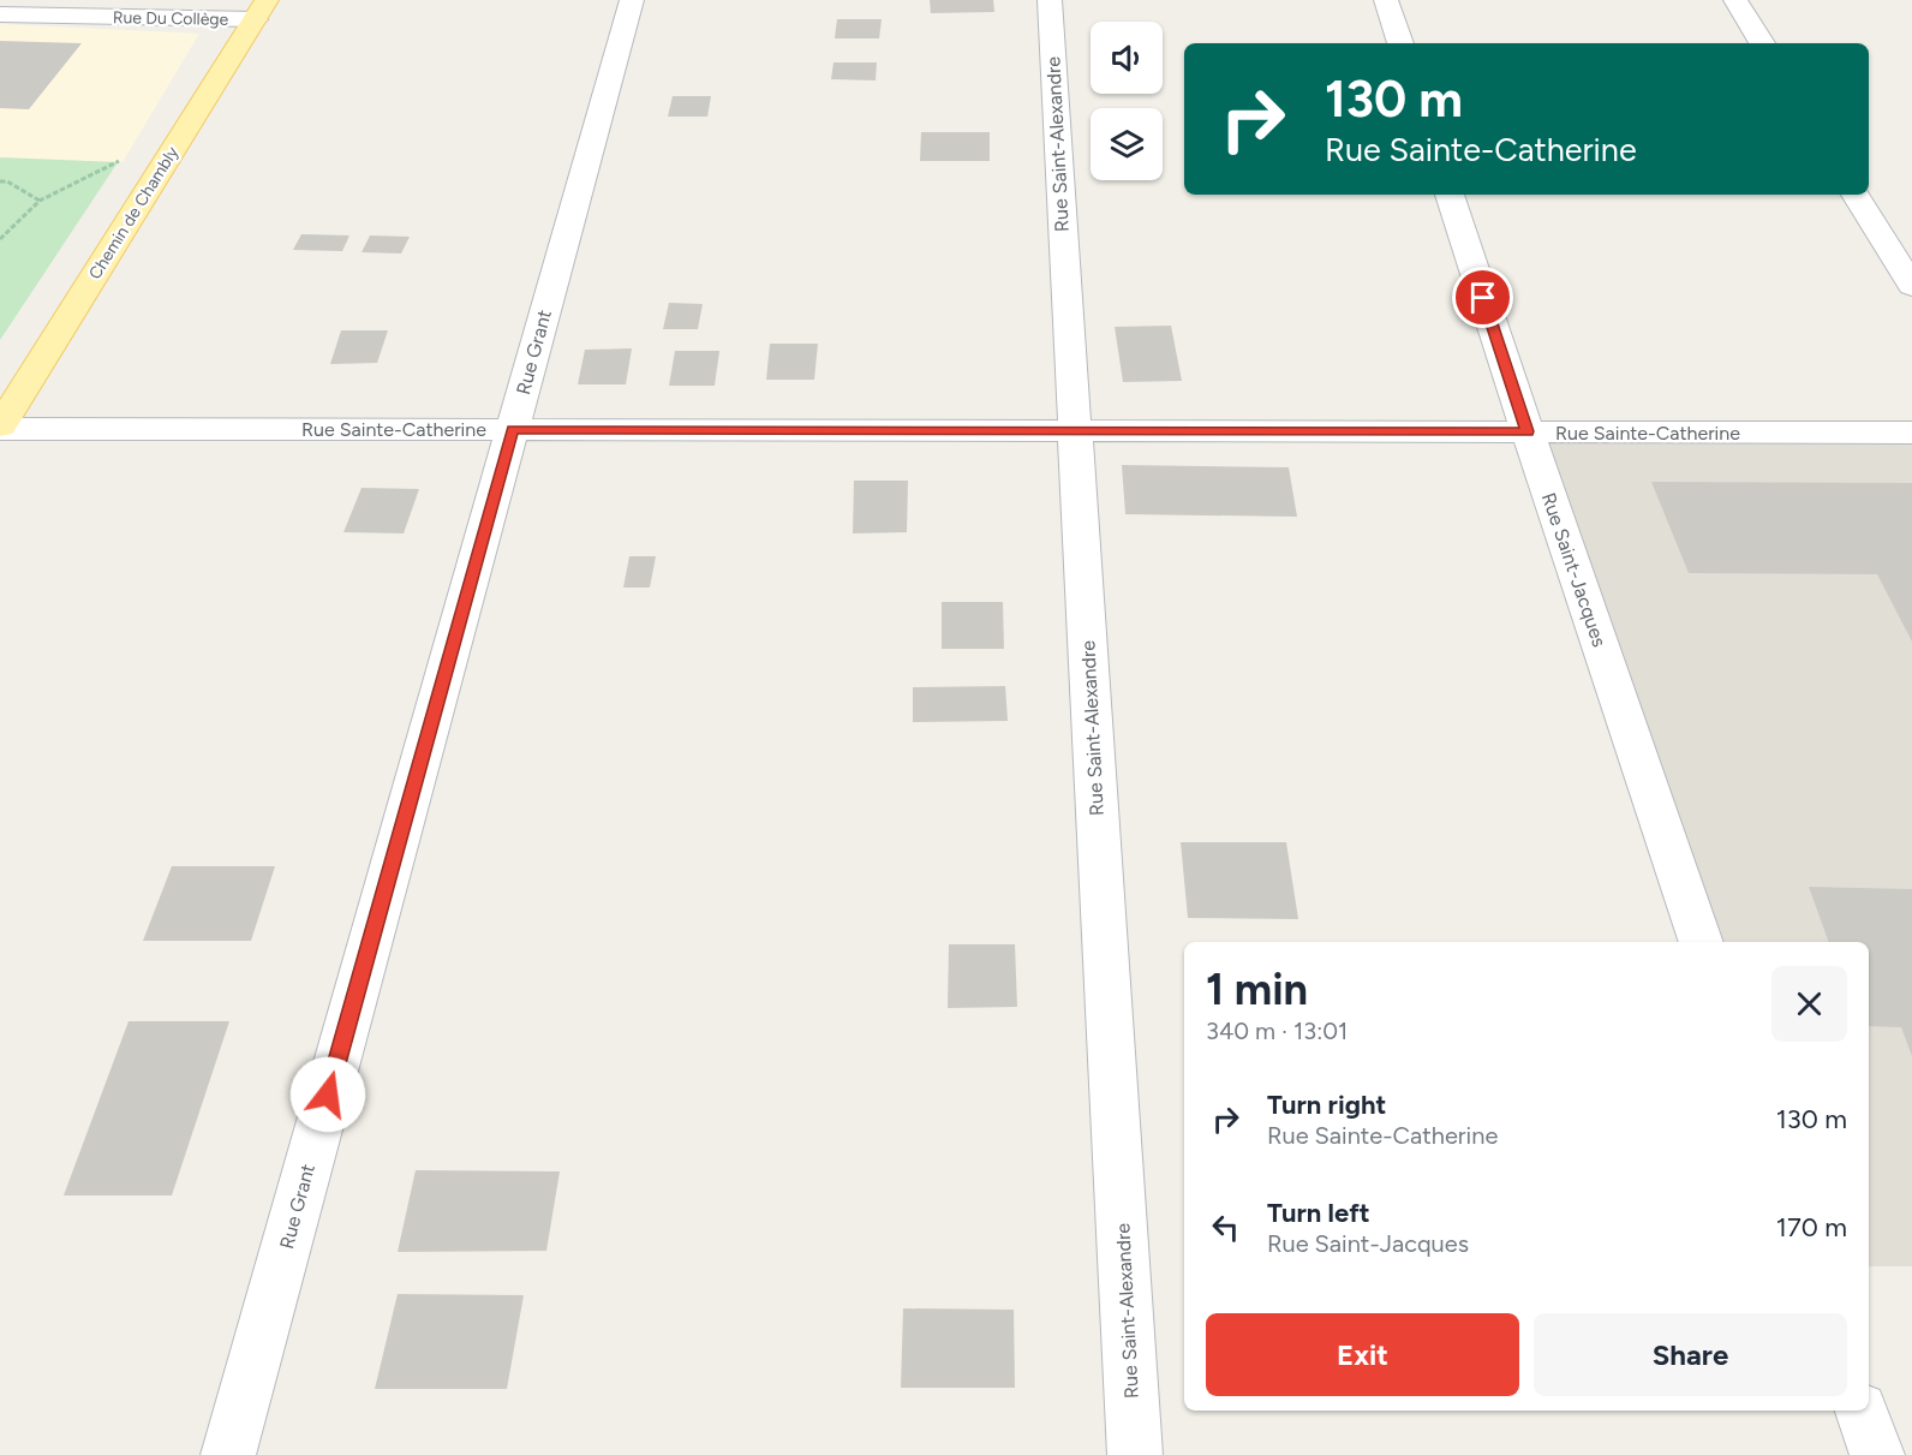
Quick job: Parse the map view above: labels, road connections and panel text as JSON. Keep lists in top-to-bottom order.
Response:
{
  "streets": {
    "main road": ["Chemin de Chambly"],
    "street": [
      "Rue Du Collège",
      "Rue Saint-Alexandre",
      "Rue Grant",
      "Rue Sainte-Catherine",
      "Rue Saint-Jacques"
    ]
  },
  "crossings": [
    ["Rue Du Collège", "Chemin de Chambly"],
    ["Rue Saint-Alexandre", "Rue Sainte-Catherine"],
    ["Chemin de Chambly", "Rue Sainte-Catherine"],
    ["Rue Grant", "Rue Sainte-Catherine"],
    ["Rue Sainte-Catherine", "Rue Saint-Jacques"]
  ],
  "page": {
    "turn": ["130 m", "Rue Sainte-Catherine"],
    "heading": ["1 min", "340 m · 13:01"],
    "list": [
      {
        "name": "Turn right",
        "note": "Rue Sainte-Catherine",
        "value": "130 m"
      },
      {
        "name": "Turn left",
        "note": "Rue Saint-Jacques",
        "value": "170 m"
      }
    ],
    "buttons": ["Exit", "Share"]
  }
}
